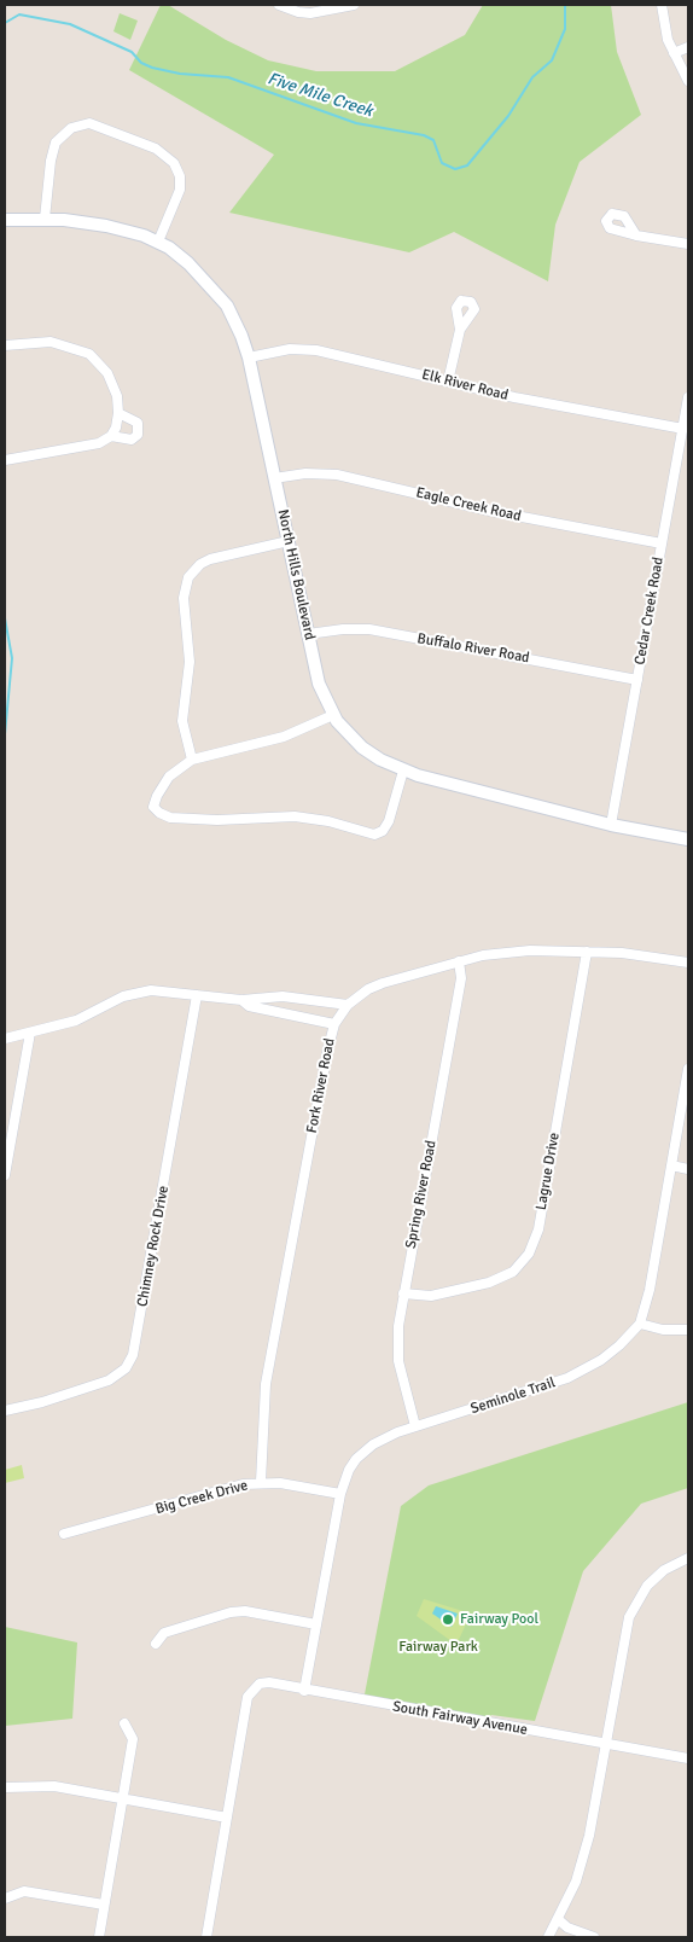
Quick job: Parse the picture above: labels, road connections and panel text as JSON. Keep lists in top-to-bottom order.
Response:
{
  "streets": {
    "street": [
      "Elk River Road",
      "Eagle Creek Road",
      "North Hills Boulevard",
      "Cedar Creek Road",
      "Buffalo River Road",
      "Fork River Road",
      "Lagrue Drive",
      "Spring River Road",
      "Chimney Rock Drive",
      "Seminole Trail",
      "Big Creek Drive",
      "South Fairway Avenue"
    ]
  },
  "crossings": [
    ["Elk River Road", "North Hills Boulevard"],
    ["Elk River Road", "Cedar Creek Road"],
    ["Eagle Creek Road", "North Hills Boulevard"],
    ["Eagle Creek Road", "Cedar Creek Road"],
    ["North Hills Boulevard", "Cedar Creek Road"],
    ["North Hills Boulevard", "Buffalo River Road"],
    ["Cedar Creek Road", "Buffalo River Road"],
    ["Fork River Road", "Lagrue Drive"],
    ["Fork River Road", "Spring River Road"],
    ["Fork River Road", "Big Creek Drive"],
    ["Lagrue Drive", "Spring River Road"],
    ["Spring River Road", "Seminole Trail"],
    ["Seminole Trail", "Big Creek Drive"],
    ["Seminole Trail", "South Fairway Avenue"]
  ],
  "water": ["Five Mile Creek"],
  "parks": ["Fairway Park"],
  "places": ["Fairway Pool"]
}
